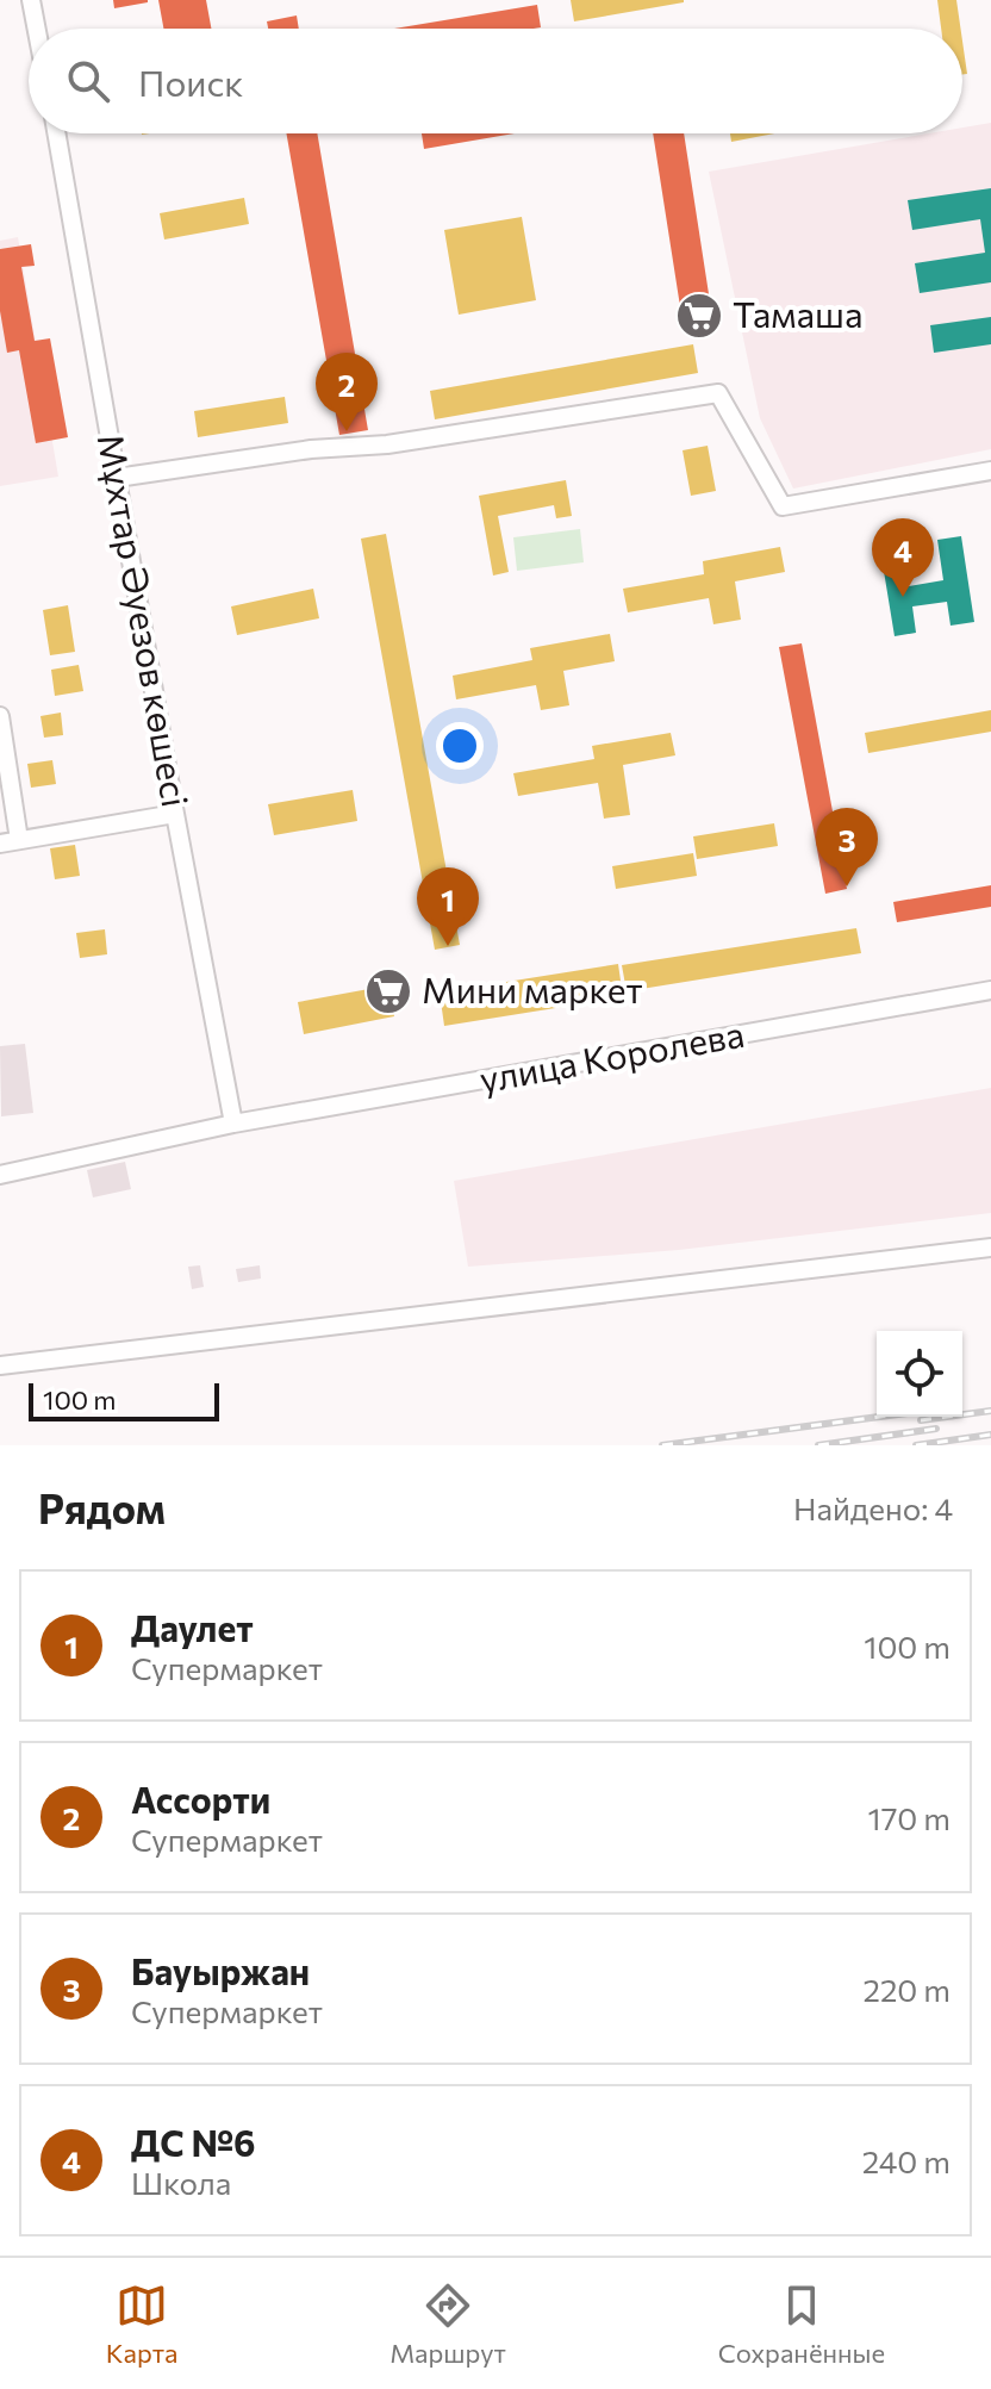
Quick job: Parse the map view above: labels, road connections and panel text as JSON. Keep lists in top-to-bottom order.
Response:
{
  "streets": {
    "street": ["Мұхтар Әуезов көшесі", "улица Королева"]
  },
  "crossings": [
    ["Мұхтар Әуезов көшесі", "улица Королева"]
  ],
  "places": {
    "supermarket": ["Тамаша", "Мини маркет"]
  },
  "scale_bar": "100 m",
  "page": {
    "search": "Поиск",
    "pins": [
      "2",
      "4",
      "3",
      "1"
    ],
    "scale": "100 m",
    "heading": ["Рядом", "Найдено: 4"],
    "list": [
      {
        "mark": "1",
        "name": "Даулет",
        "note": "Супермаркет",
        "value": "100 m"
      },
      {
        "mark": "2",
        "name": "Ассорти",
        "note": "Супермаркет",
        "value": "170 m"
      },
      {
        "mark": "3",
        "name": "Бауыржан",
        "note": "Супермаркет",
        "value": "220 m"
      },
      {
        "mark": "4",
        "name": "ДС №6",
        "note": "Школа",
        "value": "240 m"
      }
    ],
    "nav": ["Карта", "Маршрут", "Сохранённые"]
  }
}
